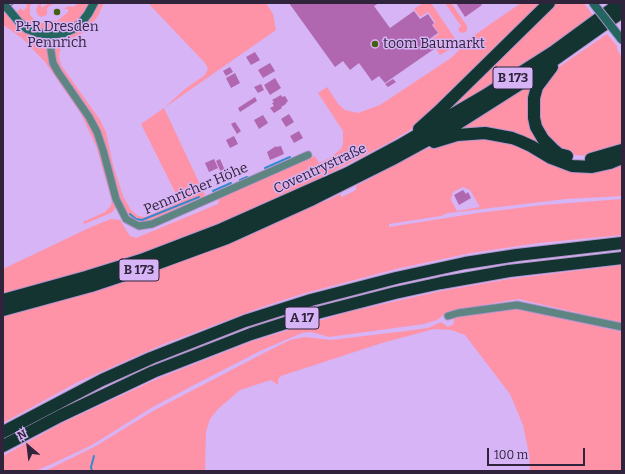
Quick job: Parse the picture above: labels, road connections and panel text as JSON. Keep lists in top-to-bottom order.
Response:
{
  "streets": {
    "highway": ["B 173", "Coventrystraße", "A 17"],
    "street": ["Pennricher Höhe"]
  },
  "crossings": [
    ["B 173", "Coventrystraße"]
  ],
  "places": ["P+R Dresden Pennrich", "toom Baumarkt"],
  "scale_bar": "100 m",
  "north": "top left"
}
